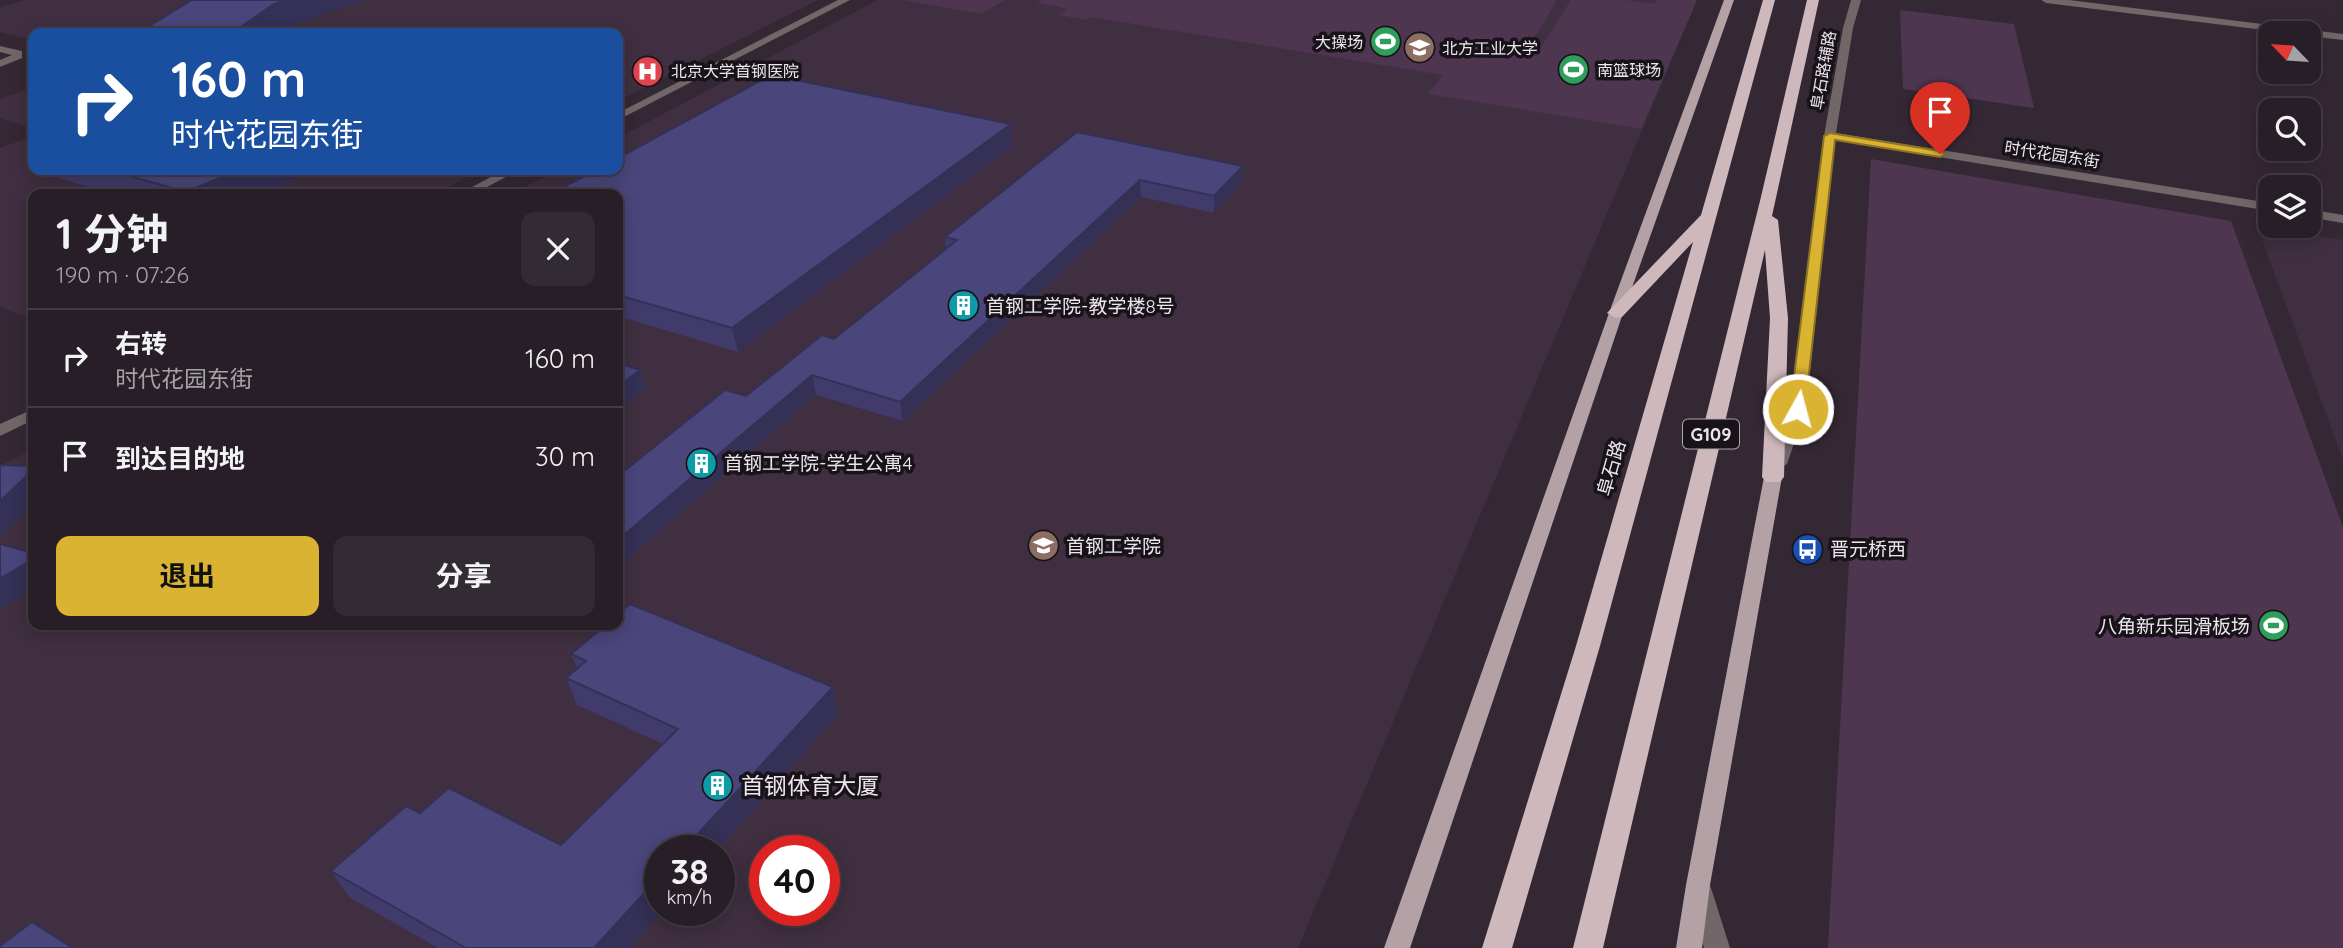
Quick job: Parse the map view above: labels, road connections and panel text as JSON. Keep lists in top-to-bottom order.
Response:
{
  "streets": {
    "highway": ["G109", "阜石路"],
    "street": ["阜石路辅路", "时代花园东街"]
  },
  "crossings": [
    ["阜石路辅路", "时代花园东街"]
  ],
  "places": {
    "sports": ["大操场", "南篮球场", "八角新乐园滑板场"],
    "school or university": ["北方工业大学", "首钢工学院"],
    "hospital": ["北京大学首钢医院"],
    "building": ["首钢工学院-教学楼8号", "首钢工学院-学生公寓4", "首钢体育大厦"],
    "bus stop": ["晋元桥西"]
  },
  "north": "top left",
  "page": {
    "turn": ["160 m", "时代花园东街"],
    "heading": ["1 分钟", "190 m · 07:26"],
    "list": [
      {
        "name": "右转",
        "note": "时代花园东街",
        "value": "160 m"
      },
      {
        "name": "到达目的地",
        "value": "30 m"
      }
    ],
    "buttons": ["退出", "分享"],
    "speed": "38 km/h",
    "limit": "40"
  }
}
